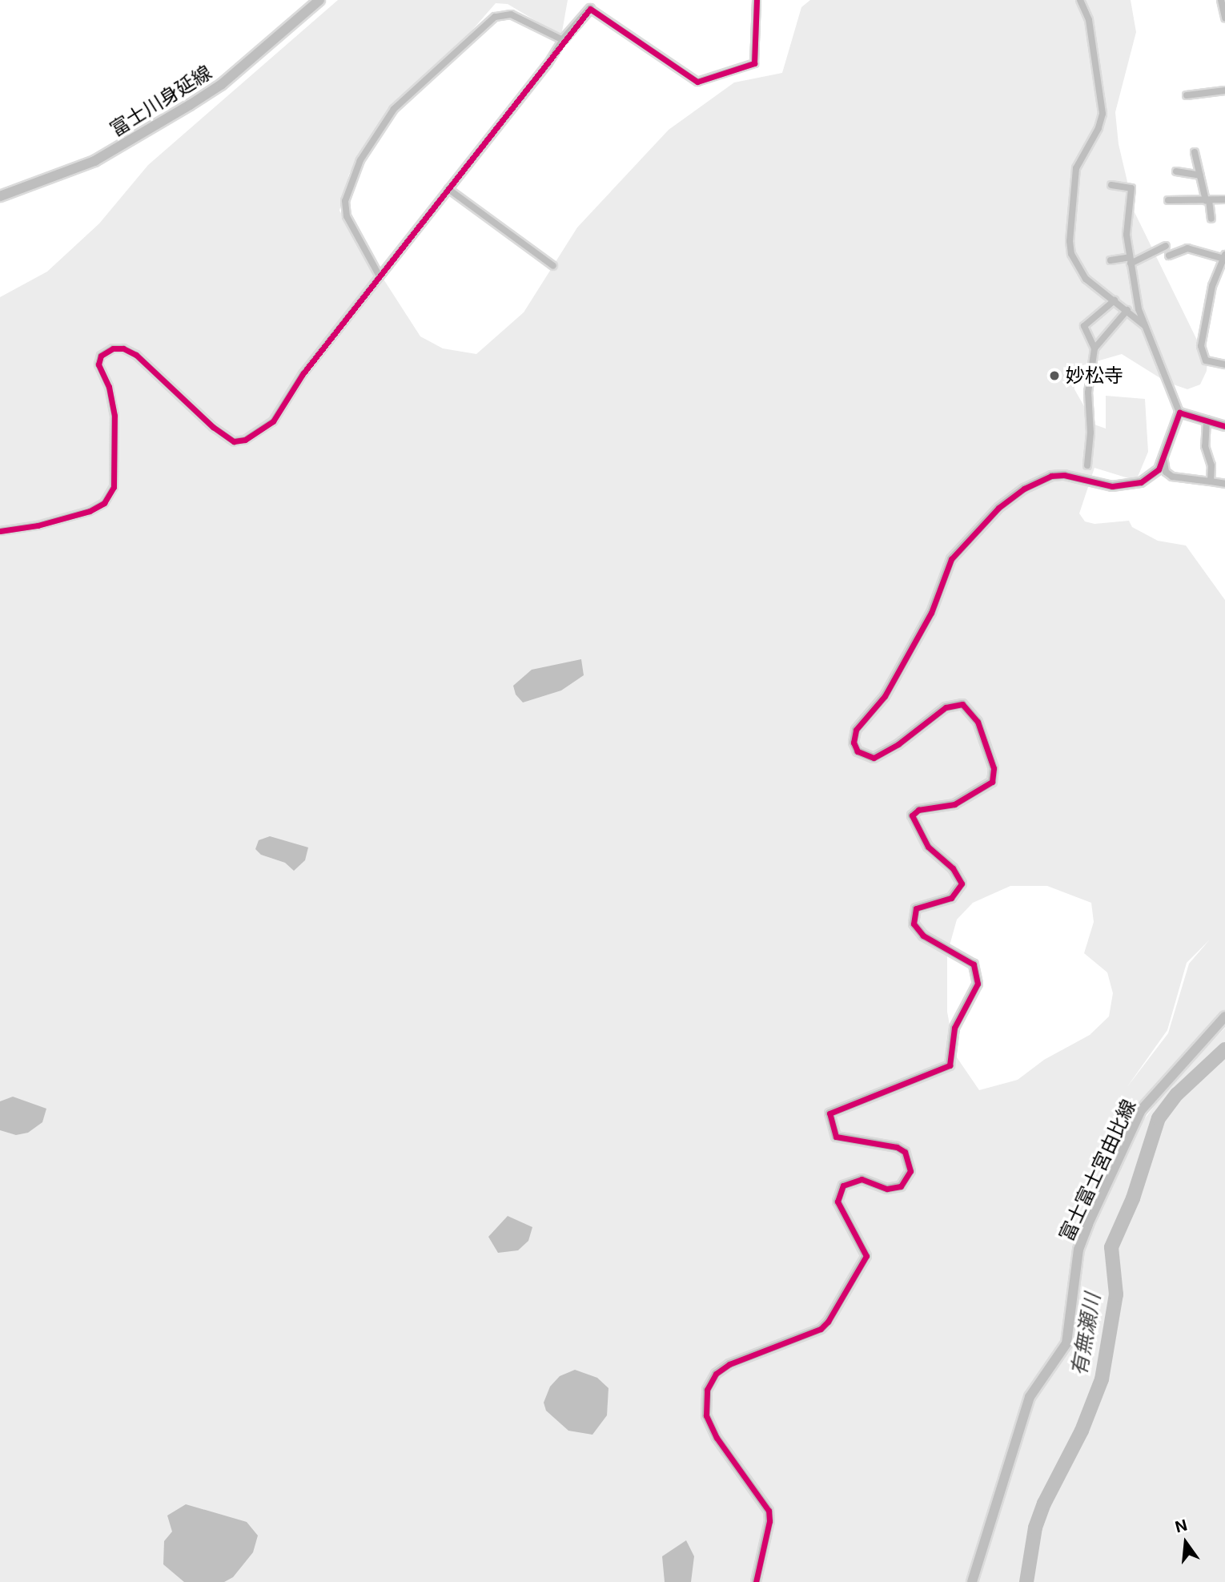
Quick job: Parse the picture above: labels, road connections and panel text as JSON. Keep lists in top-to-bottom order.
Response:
{
  "streets": {
    "main road": ["富士川身延線", "富士富士宮由比線"]
  },
  "water": ["有無瀬川"],
  "places": ["妙松寺"],
  "north": "top"
}
